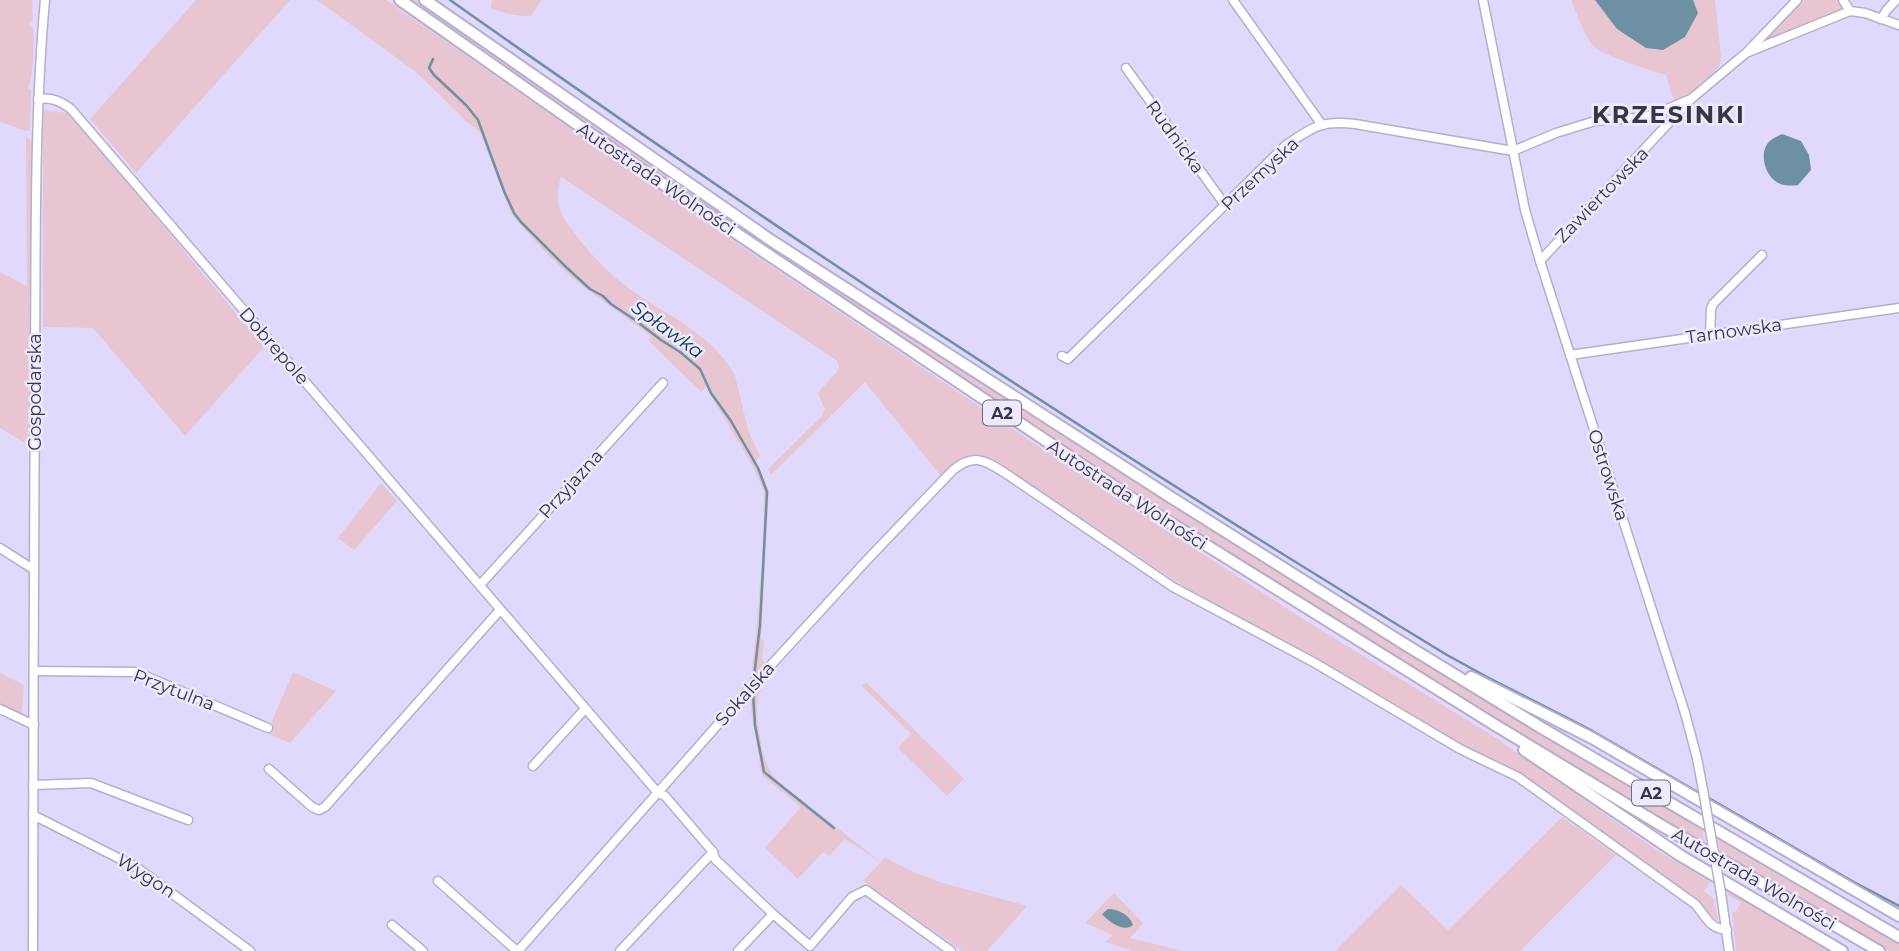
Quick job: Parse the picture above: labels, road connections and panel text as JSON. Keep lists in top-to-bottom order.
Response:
{
  "streets": {
    "highway": ["Autostrada Wolności", "A2"],
    "street": [
      "Rudnicka",
      "Przemyska",
      "Zawiertowska",
      "Tarnowska",
      "Dobrepole",
      "Gospodarska",
      "Ostrowska",
      "Przyjazna",
      "Przytulna",
      "Sokalska",
      "Wygon"
    ]
  },
  "crossings": [
    ["Rudnicka", "Przemyska"],
    ["Przemyska", "Ostrowska"],
    ["Zawiertowska", "Ostrowska"],
    ["Tarnowska", "Ostrowska"],
    ["Dobrepole", "Gospodarska"],
    ["Dobrepole", "Przyjazna"],
    ["Dobrepole", "Sokalska"],
    ["Gospodarska", "Przytulna"],
    ["Gospodarska", "Wygon"],
    ["Ostrowska", "Sokalska"]
  ],
  "districts": ["KRZESINKI"],
  "water": ["Spławka"]
}
